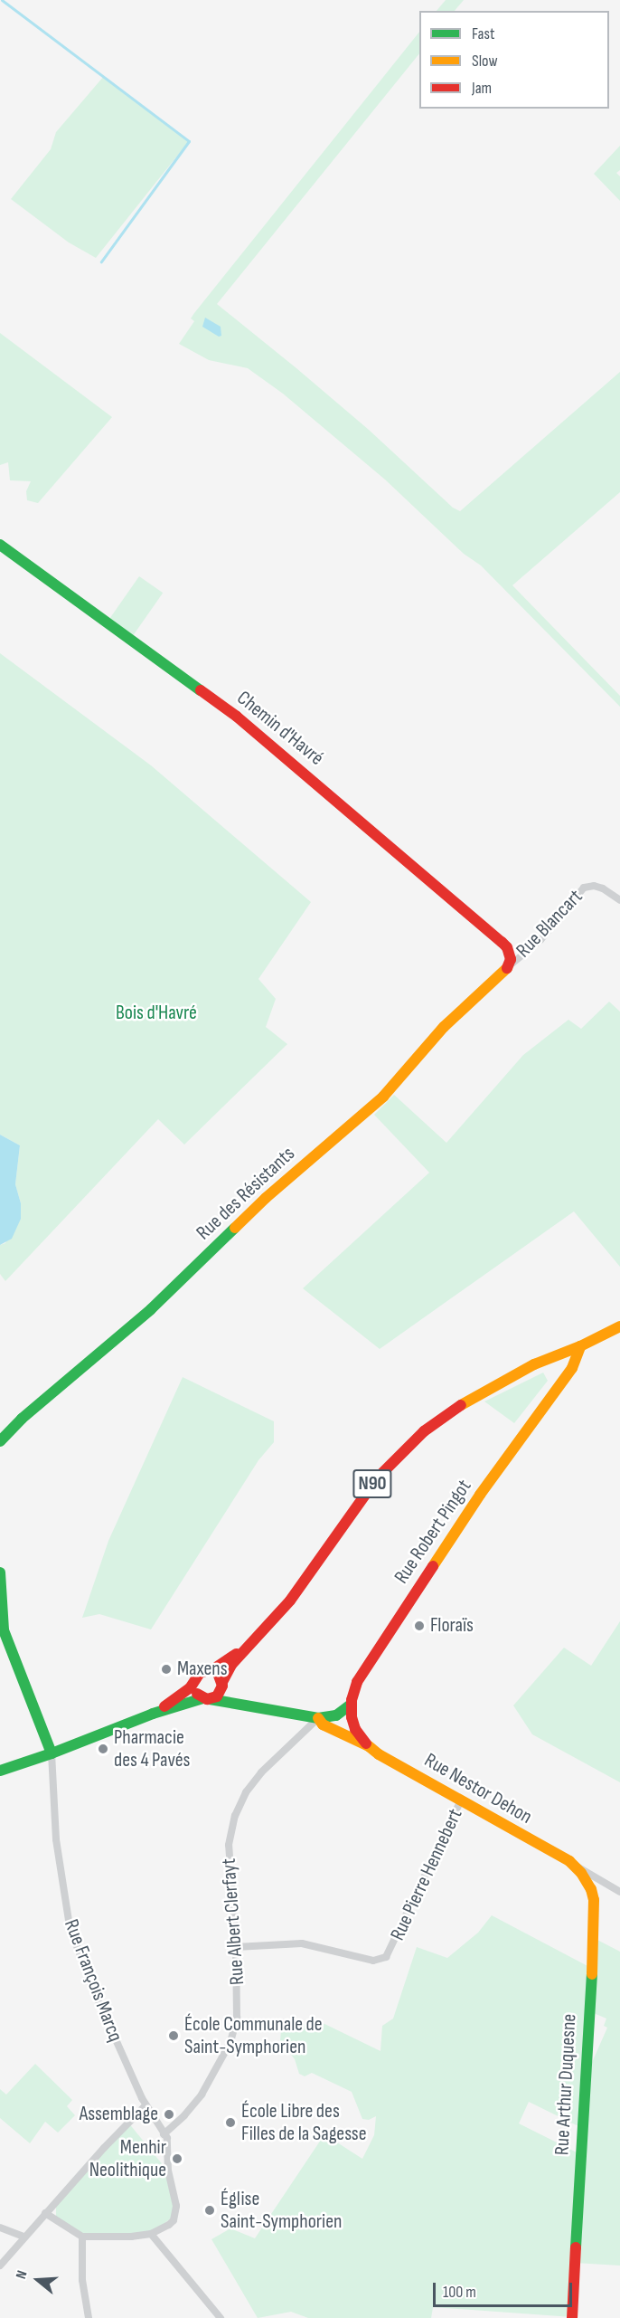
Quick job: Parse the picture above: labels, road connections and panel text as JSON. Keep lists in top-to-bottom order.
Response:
{
  "streets": {
    "main road": [
      "Chemin d'Havré",
      "Rue des Résistants",
      "N90",
      "Rue Robert Pingot",
      "Rue Nestor Dehon",
      "Rue Arthur Duquesne"
    ],
    "street": [
      "Rue Blancart",
      "Rue Pierre Hennebert",
      "Rue Albert Clerfayt",
      "Rue François Marcq"
    ]
  },
  "crossings": [
    ["Chemin d'Havré", "Rue Blancart"],
    ["Chemin d'Havré", "Rue des Résistants"],
    ["Rue Blancart", "Rue des Résistants"],
    ["N90", "Rue Robert Pingot"],
    ["N90", "Rue Nestor Dehon"],
    ["Rue Robert Pingot", "Rue Nestor Dehon"],
    ["Rue Nestor Dehon", "Rue Pierre Hennebert"],
    ["Rue Nestor Dehon", "Rue Albert Clerfayt"],
    ["Rue Nestor Dehon", "Rue Arthur Duquesne"],
    ["Rue Pierre Hennebert", "Rue Albert Clerfayt"],
    ["Rue Albert Clerfayt", "Rue François Marcq"]
  ],
  "parks": ["Bois d'Havré"],
  "places": [
    "Floraïs",
    "Maxens",
    "Pharmacie des 4 Pavés",
    "École Communale de Saint-Symphorien",
    "Assemblage",
    "École Libre des Filles de la Sagesse",
    "Menhir Neolithique",
    "Église Saint-Symphorien"
  ],
  "legend": ["Fast", "Slow", "Jam"],
  "scale_bar": "100 m",
  "north": "left"
}
